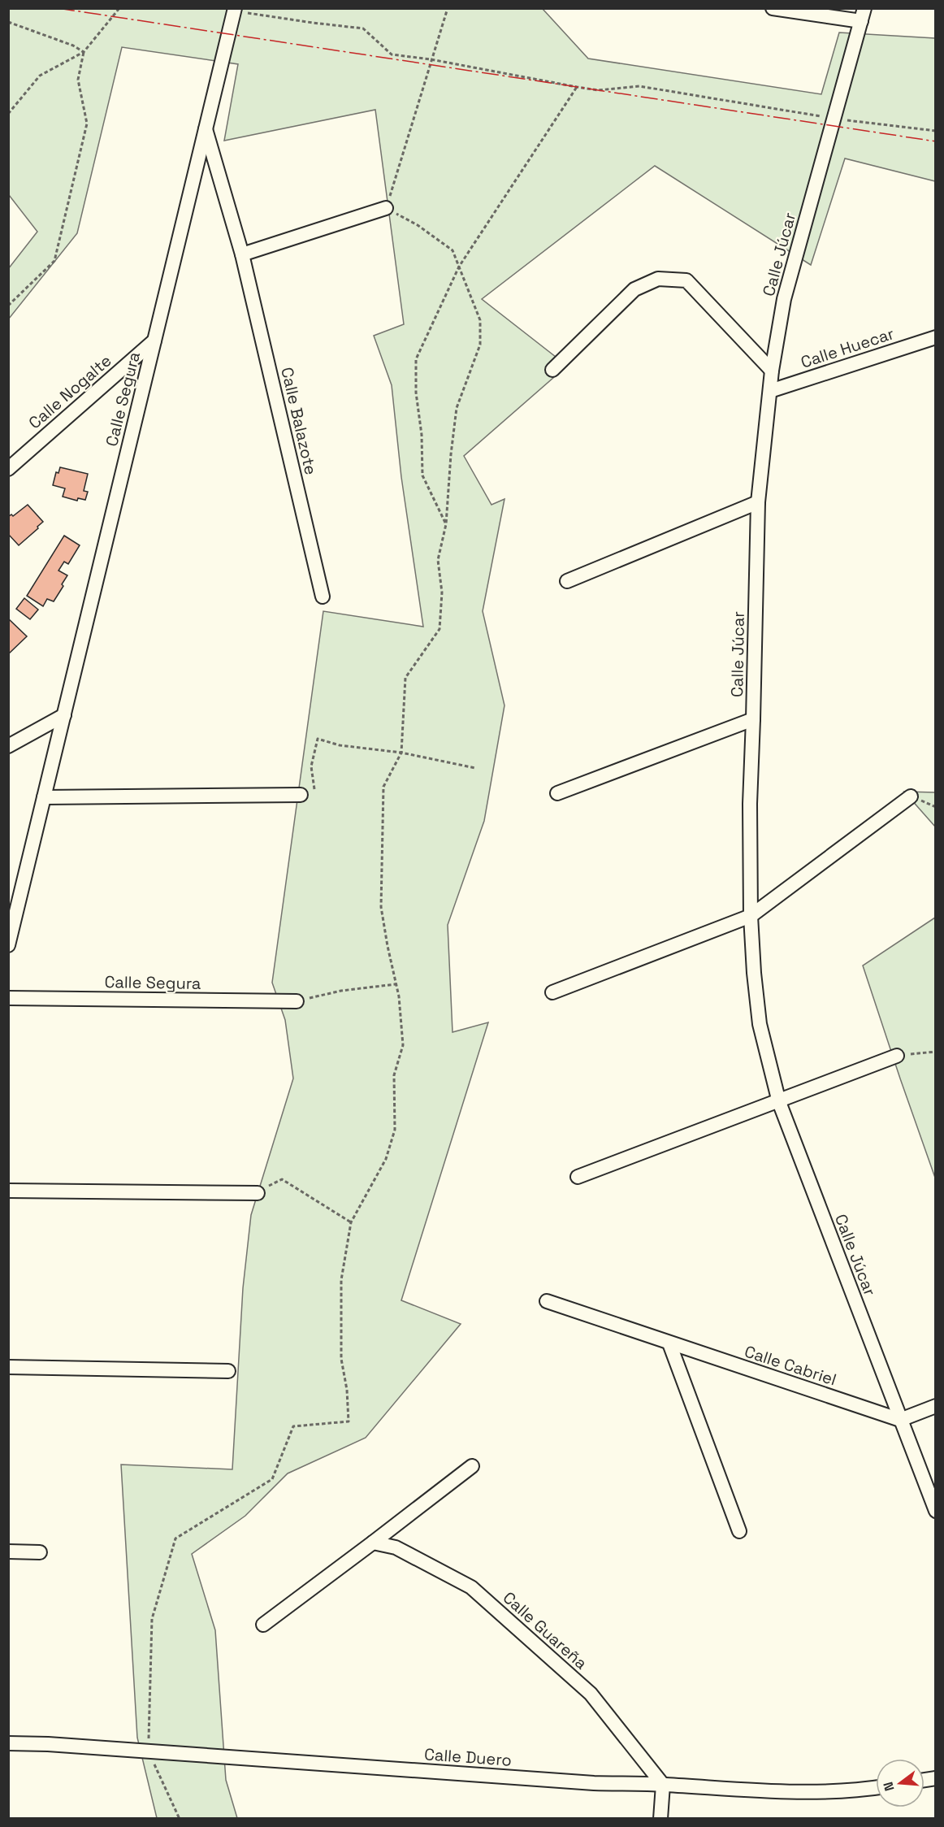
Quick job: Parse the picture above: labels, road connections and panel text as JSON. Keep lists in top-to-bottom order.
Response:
{
  "streets": {
    "street": [
      "Calle Júcar",
      "Calle Huecar",
      "Calle Nogalte",
      "Calle Segura",
      "Calle Balazote",
      "Calle Cabriel",
      "Calle Guareña",
      "Calle Duero"
    ]
  },
  "crossings": [
    ["Calle Júcar", "Calle Huecar"],
    ["Calle Júcar", "Calle Cabriel"],
    ["Calle Nogalte", "Calle Segura"],
    ["Calle Segura", "Calle Balazote"],
    ["Calle Guareña", "Calle Duero"]
  ],
  "north": "left"
}
